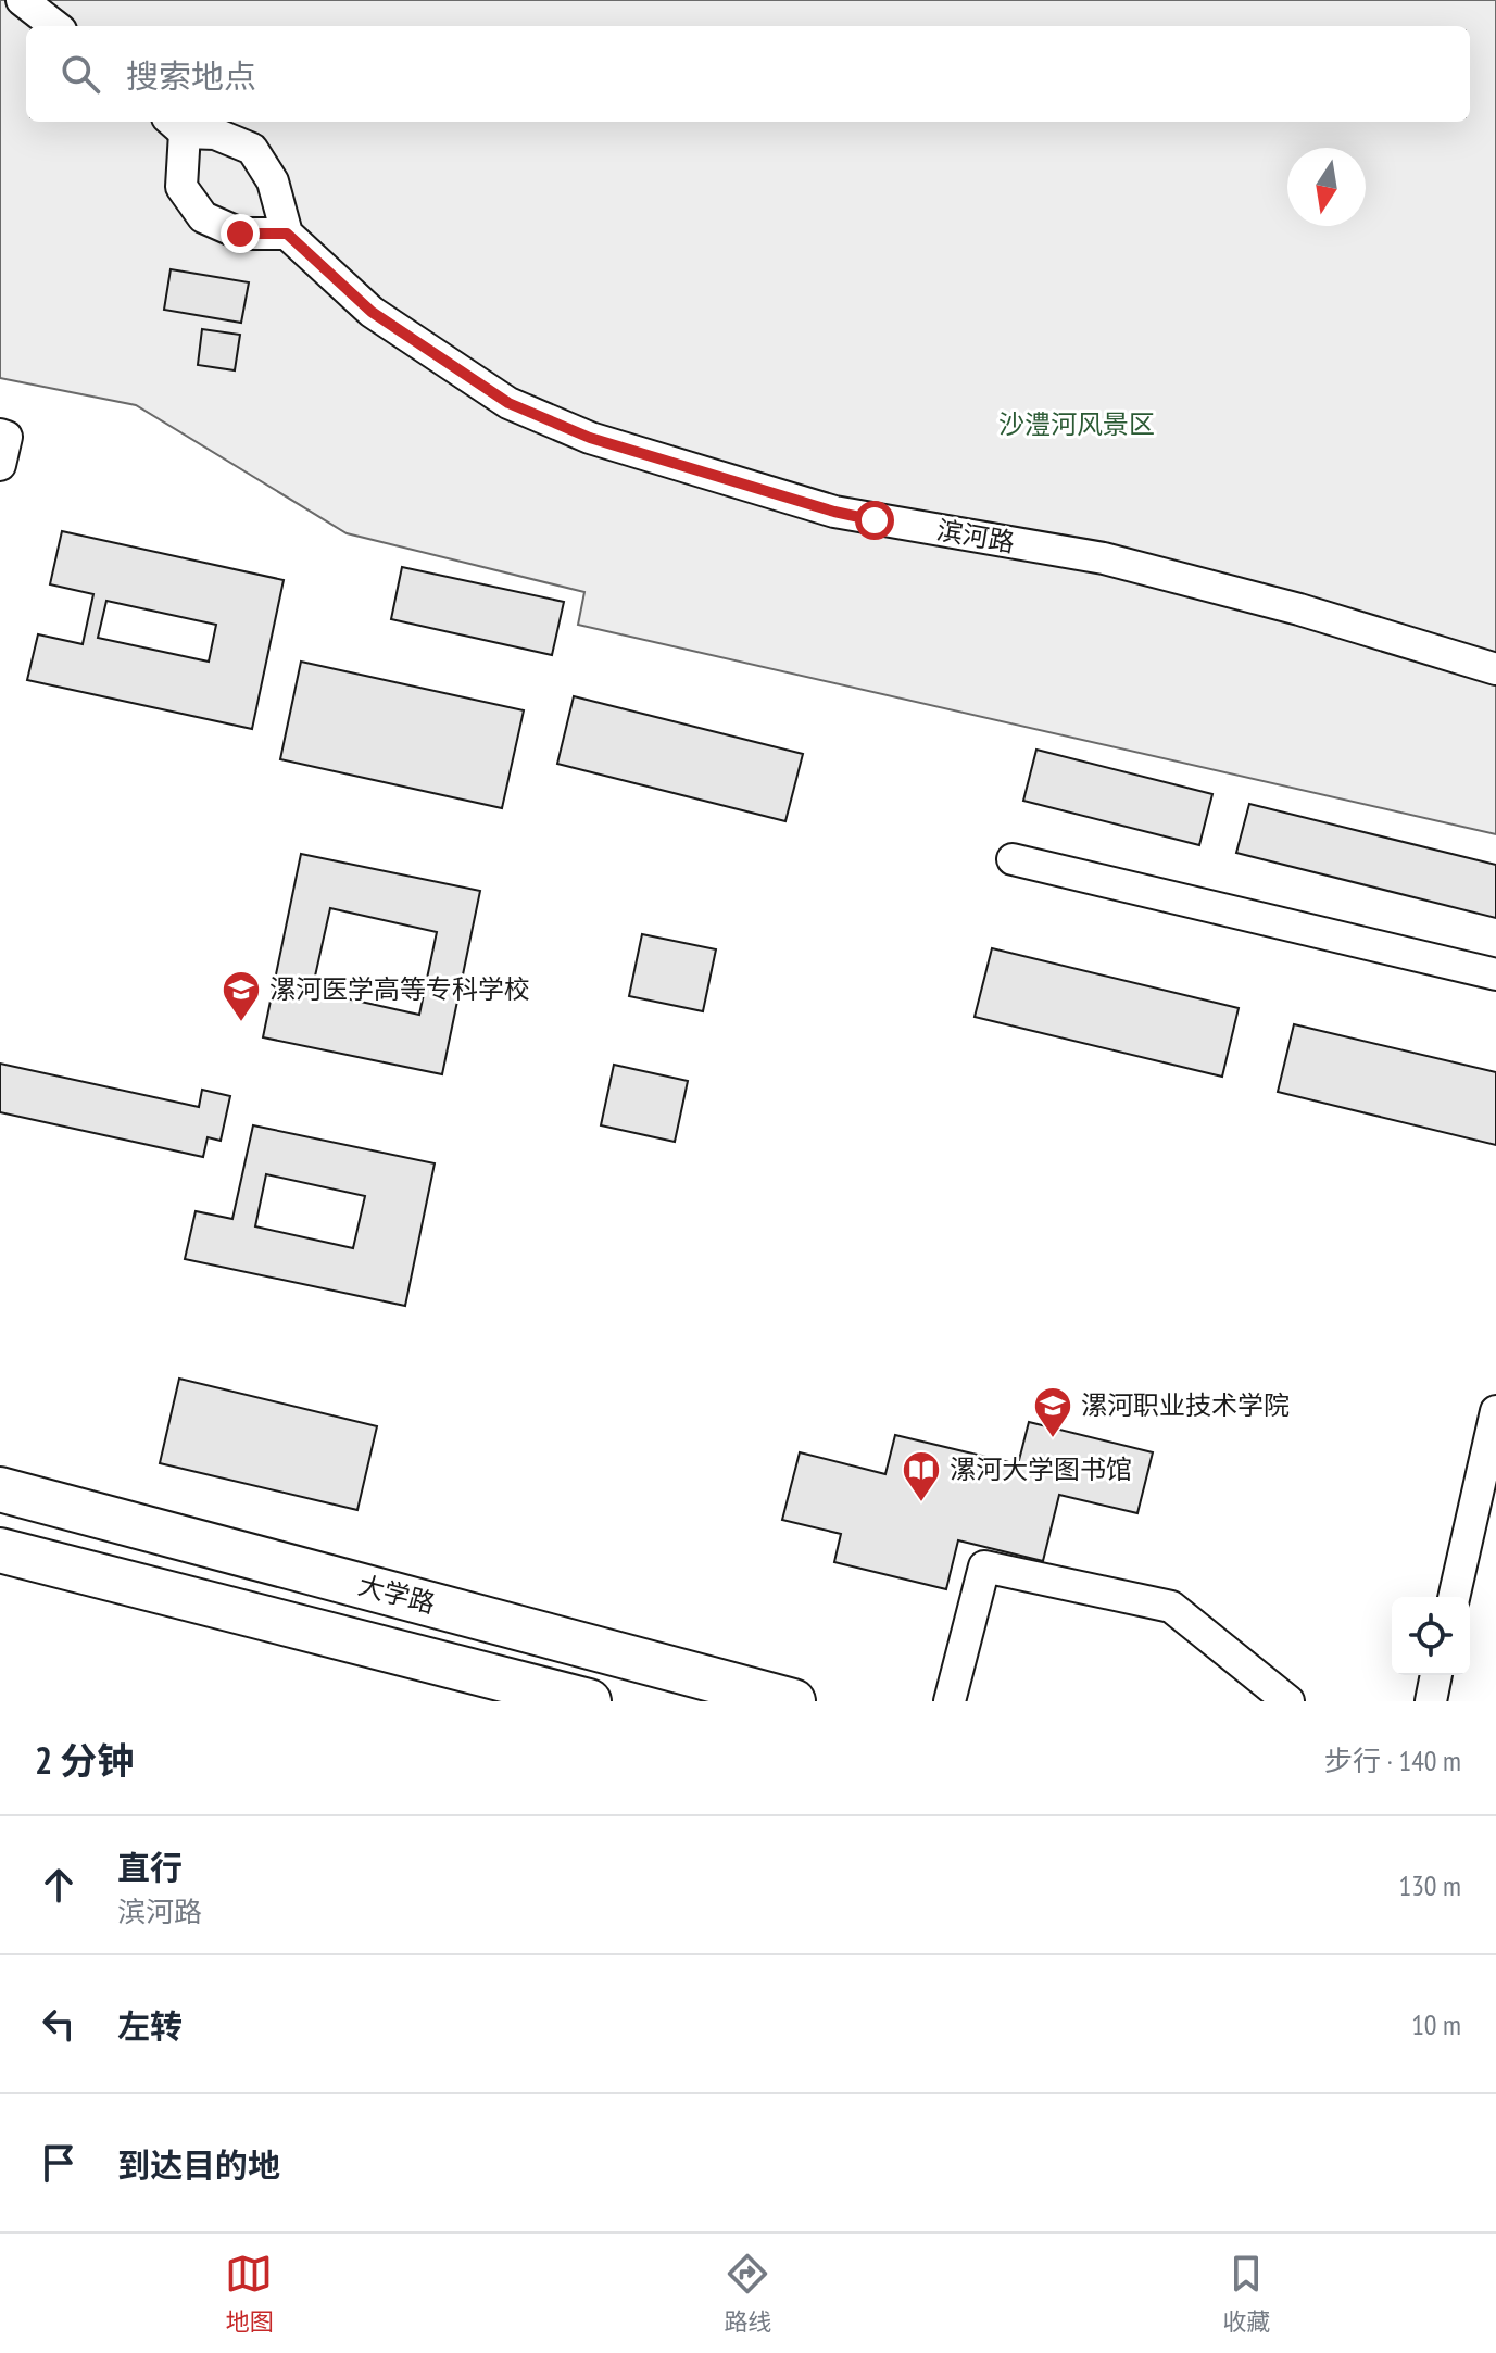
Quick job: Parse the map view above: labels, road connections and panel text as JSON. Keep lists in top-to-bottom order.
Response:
{
  "streets": {
    "main road": ["大学路"],
    "street": ["滨河路"]
  },
  "parks": ["沙澧河风景区"],
  "places": {
    "school or university": ["漯河医学高等专科学校", "漯河职业技术学院"],
    "library": ["漯河大学图书馆"]
  },
  "north": "bottom",
  "page": {
    "search": "搜索地点",
    "heading": ["2 分钟", "步行 · 140 m"],
    "list": [
      ["直行", "滨河路", "130 m"],
      ["左转", "10 m"],
      "到达目的地"
    ],
    "nav": ["地图", "路线", "收藏"]
  }
}
